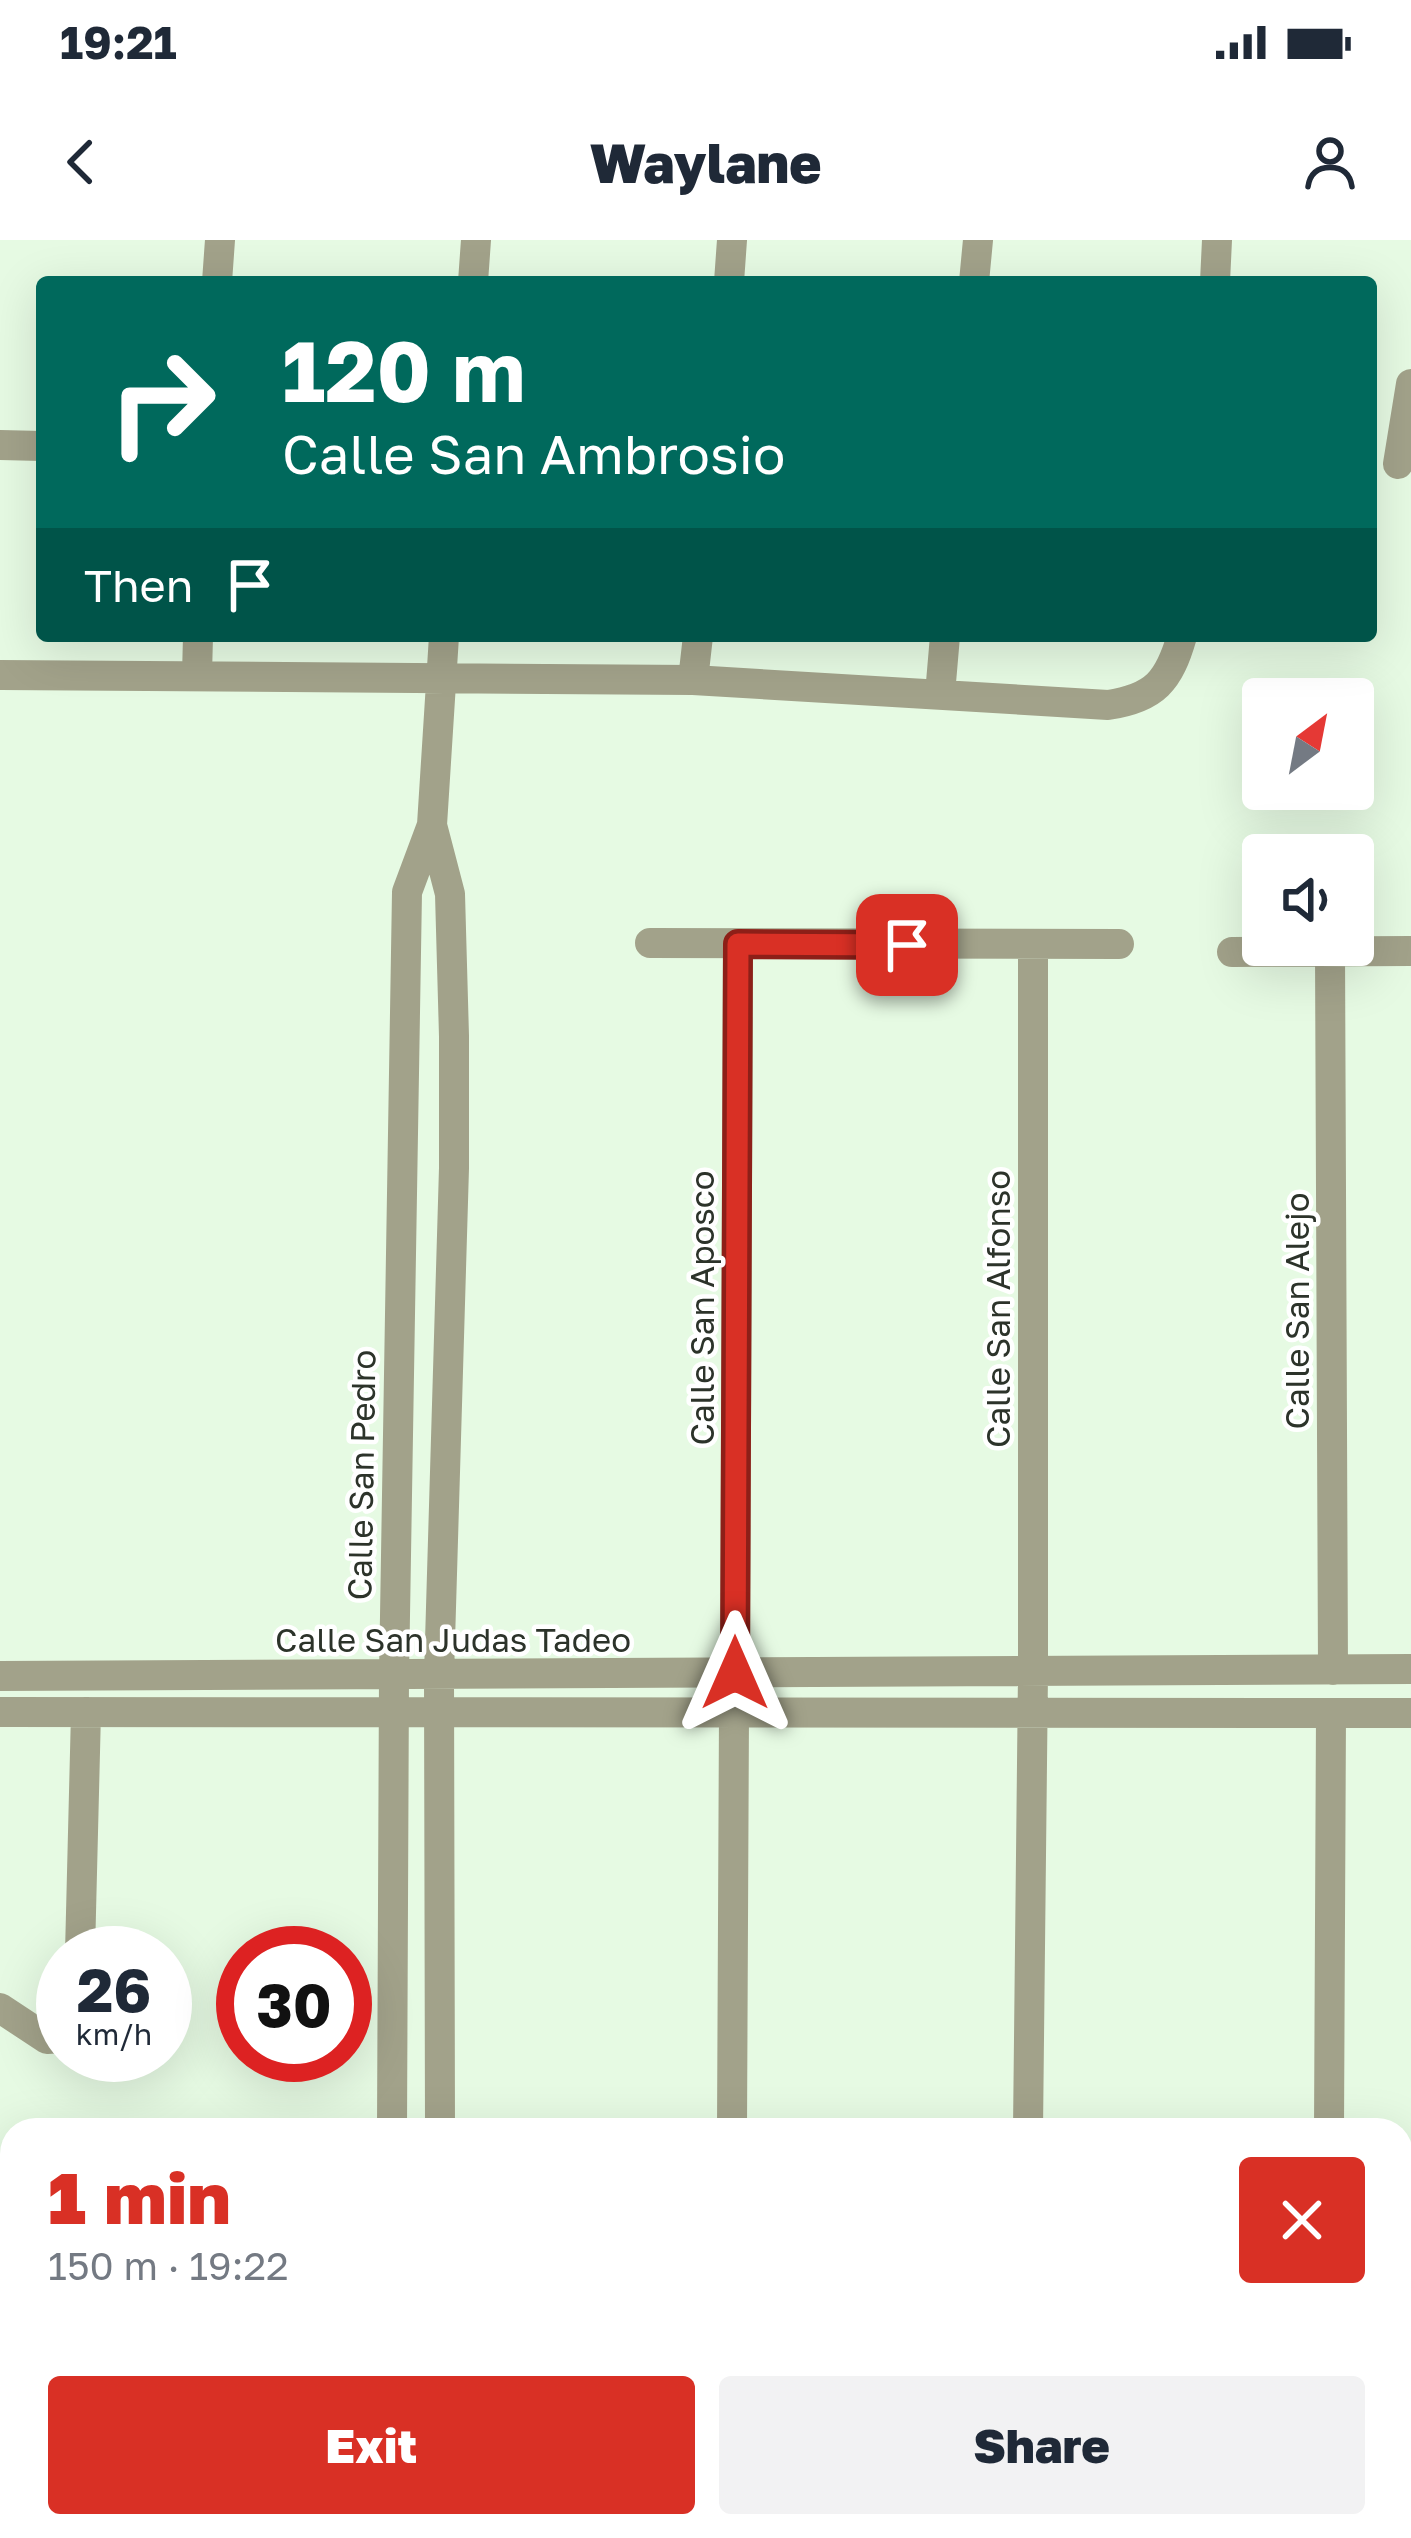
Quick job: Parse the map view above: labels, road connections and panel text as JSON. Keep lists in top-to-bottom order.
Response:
{
  "streets": {
    "street": [
      "Calle San Aposco",
      "Calle San Alfonso",
      "Calle San Alejo",
      "Calle San Pedro",
      "Calle San Judas Tadeo"
    ]
  },
  "crossings": [
    ["Calle San Aposco", "Calle San Judas Tadeo"],
    ["Calle San Alfonso", "Calle San Judas Tadeo"],
    ["Calle San Alejo", "Calle San Judas Tadeo"],
    ["Calle San Pedro", "Calle San Judas Tadeo"]
  ],
  "north": "top right",
  "page": {
    "status": "19:21",
    "header": "Waylane",
    "turn": ["120 m", "Calle San Ambrosio"],
    "then": "Then",
    "speed": "26 km/h",
    "limit": "30",
    "heading": ["1 min", "150 m · 19:22"],
    "buttons": ["Exit", "Share"]
  }
}
